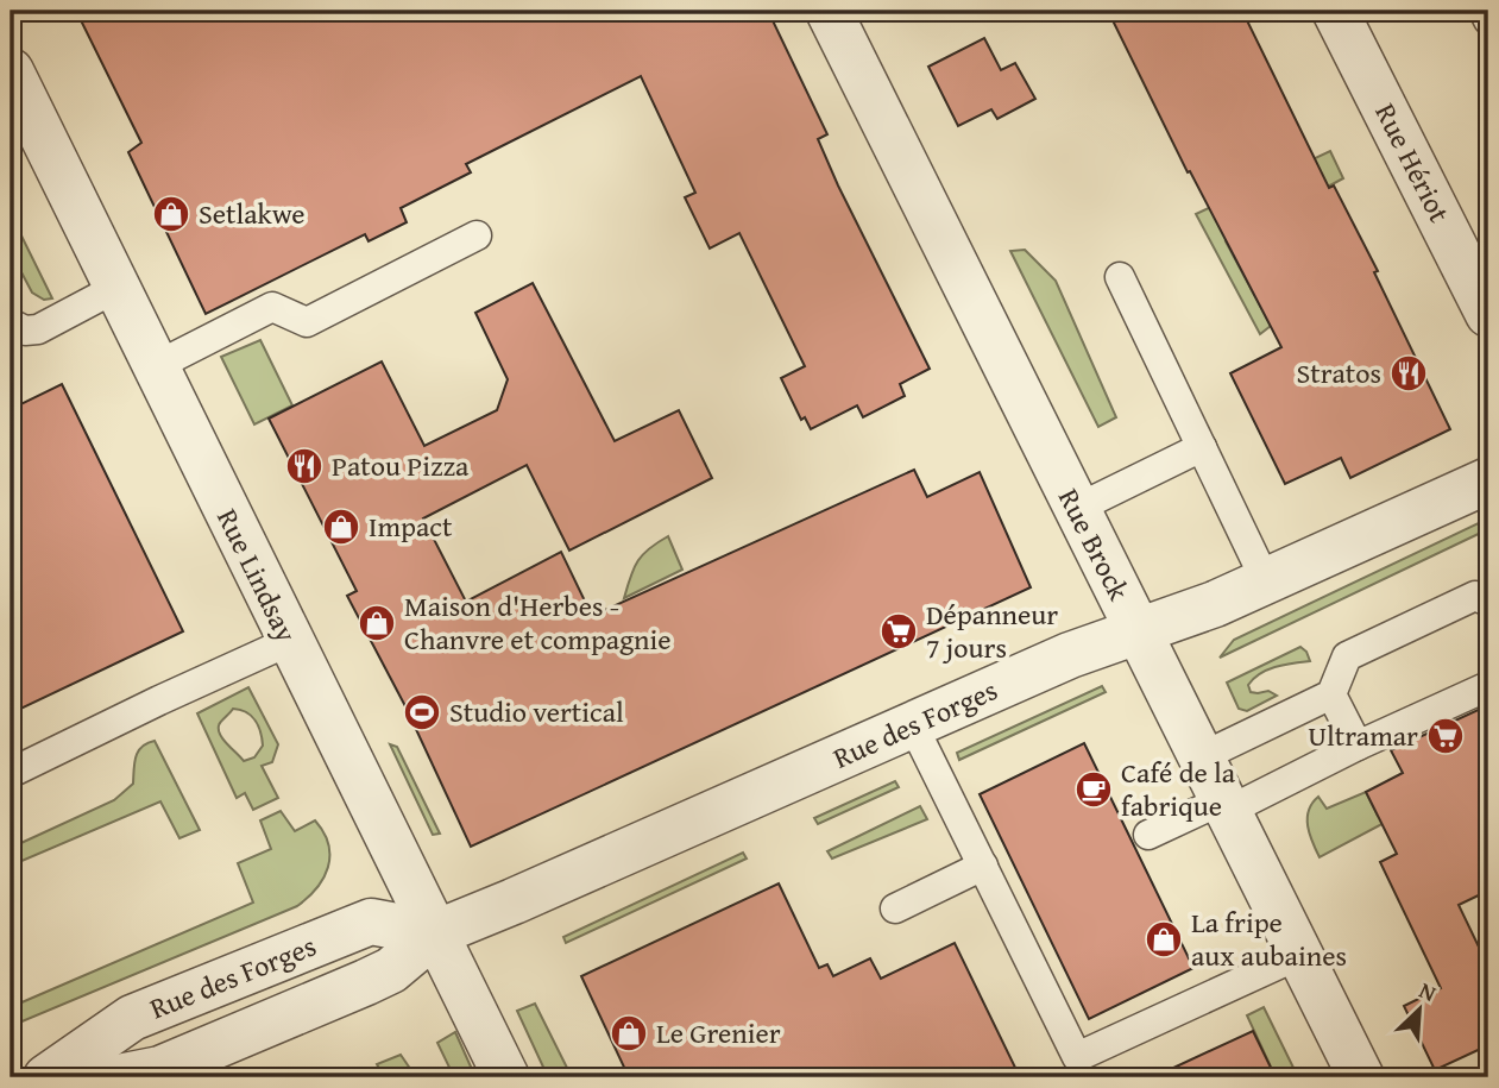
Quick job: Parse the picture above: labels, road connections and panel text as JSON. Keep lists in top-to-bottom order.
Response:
{
  "streets": {
    "street": [
      "Rue Hériot",
      "Rue Brock",
      "Rue Lindsay",
      "Rue des Forges"
    ]
  },
  "crossings": [
    ["Rue Brock", "Rue des Forges"],
    ["Rue Lindsay", "Rue des Forges"]
  ],
  "places": {
    "shop": [
      "Setlakwe",
      "Impact",
      "Maison d'Herbes - Chanvre et compagnie",
      "La fripe aux aubaines",
      "Le Grenier"
    ],
    "restaurant": ["Stratos", "Patou Pizza"],
    "supermarket": ["Dépanneur 7 jours", "Ultramar"],
    "sports": ["Studio vertical"],
    "cafe": ["Café de la fabrique"]
  },
  "north": "top right"
}
